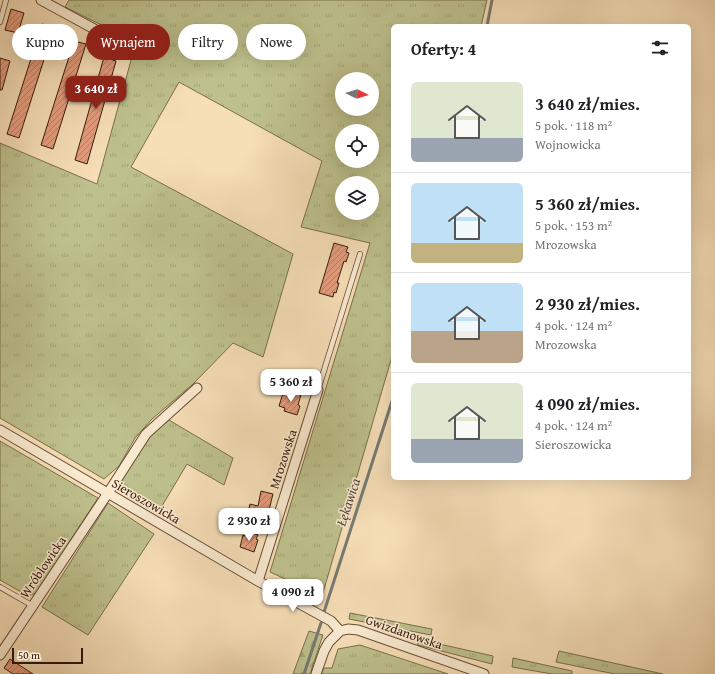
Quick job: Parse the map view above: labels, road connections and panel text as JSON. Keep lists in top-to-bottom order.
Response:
{
  "streets": {
    "street": [
      "Mrozowska",
      "Sieroszowicka",
      "Wróblowicka",
      "Gwizdanowska"
    ]
  },
  "crossings": [
    ["Mrozowska", "Sieroszowicka"],
    ["Sieroszowicka", "Wróblowicka"],
    ["Sieroszowicka", "Gwizdanowska"]
  ],
  "water": ["Łękawica"],
  "scale_bar": "50 m",
  "north": "right",
  "page": {
    "chip": [
      "Kupno",
      "Wynajem",
      "Filtry",
      "Nowe"
    ],
    "heading": "Oferty: 4",
    "list": [
      {
        "name": "3 640 zł/mies.",
        "note": "5 pok. · 118 m² · Wojnowicka"
      },
      {
        "name": "5 360 zł/mies.",
        "note": "5 pok. · 153 m² · Mrozowska"
      },
      {
        "name": "2 930 zł/mies.",
        "note": "4 pok. · 124 m² · Mrozowska"
      },
      {
        "name": "4 090 zł/mies.",
        "note": "4 pok. · 124 m² · Sieroszowicka"
      }
    ],
    "price": [
      "3 640 zł",
      "5 360 zł",
      "2 930 zł",
      "4 090 zł"
    ],
    "scale": "50 m"
  }
}
